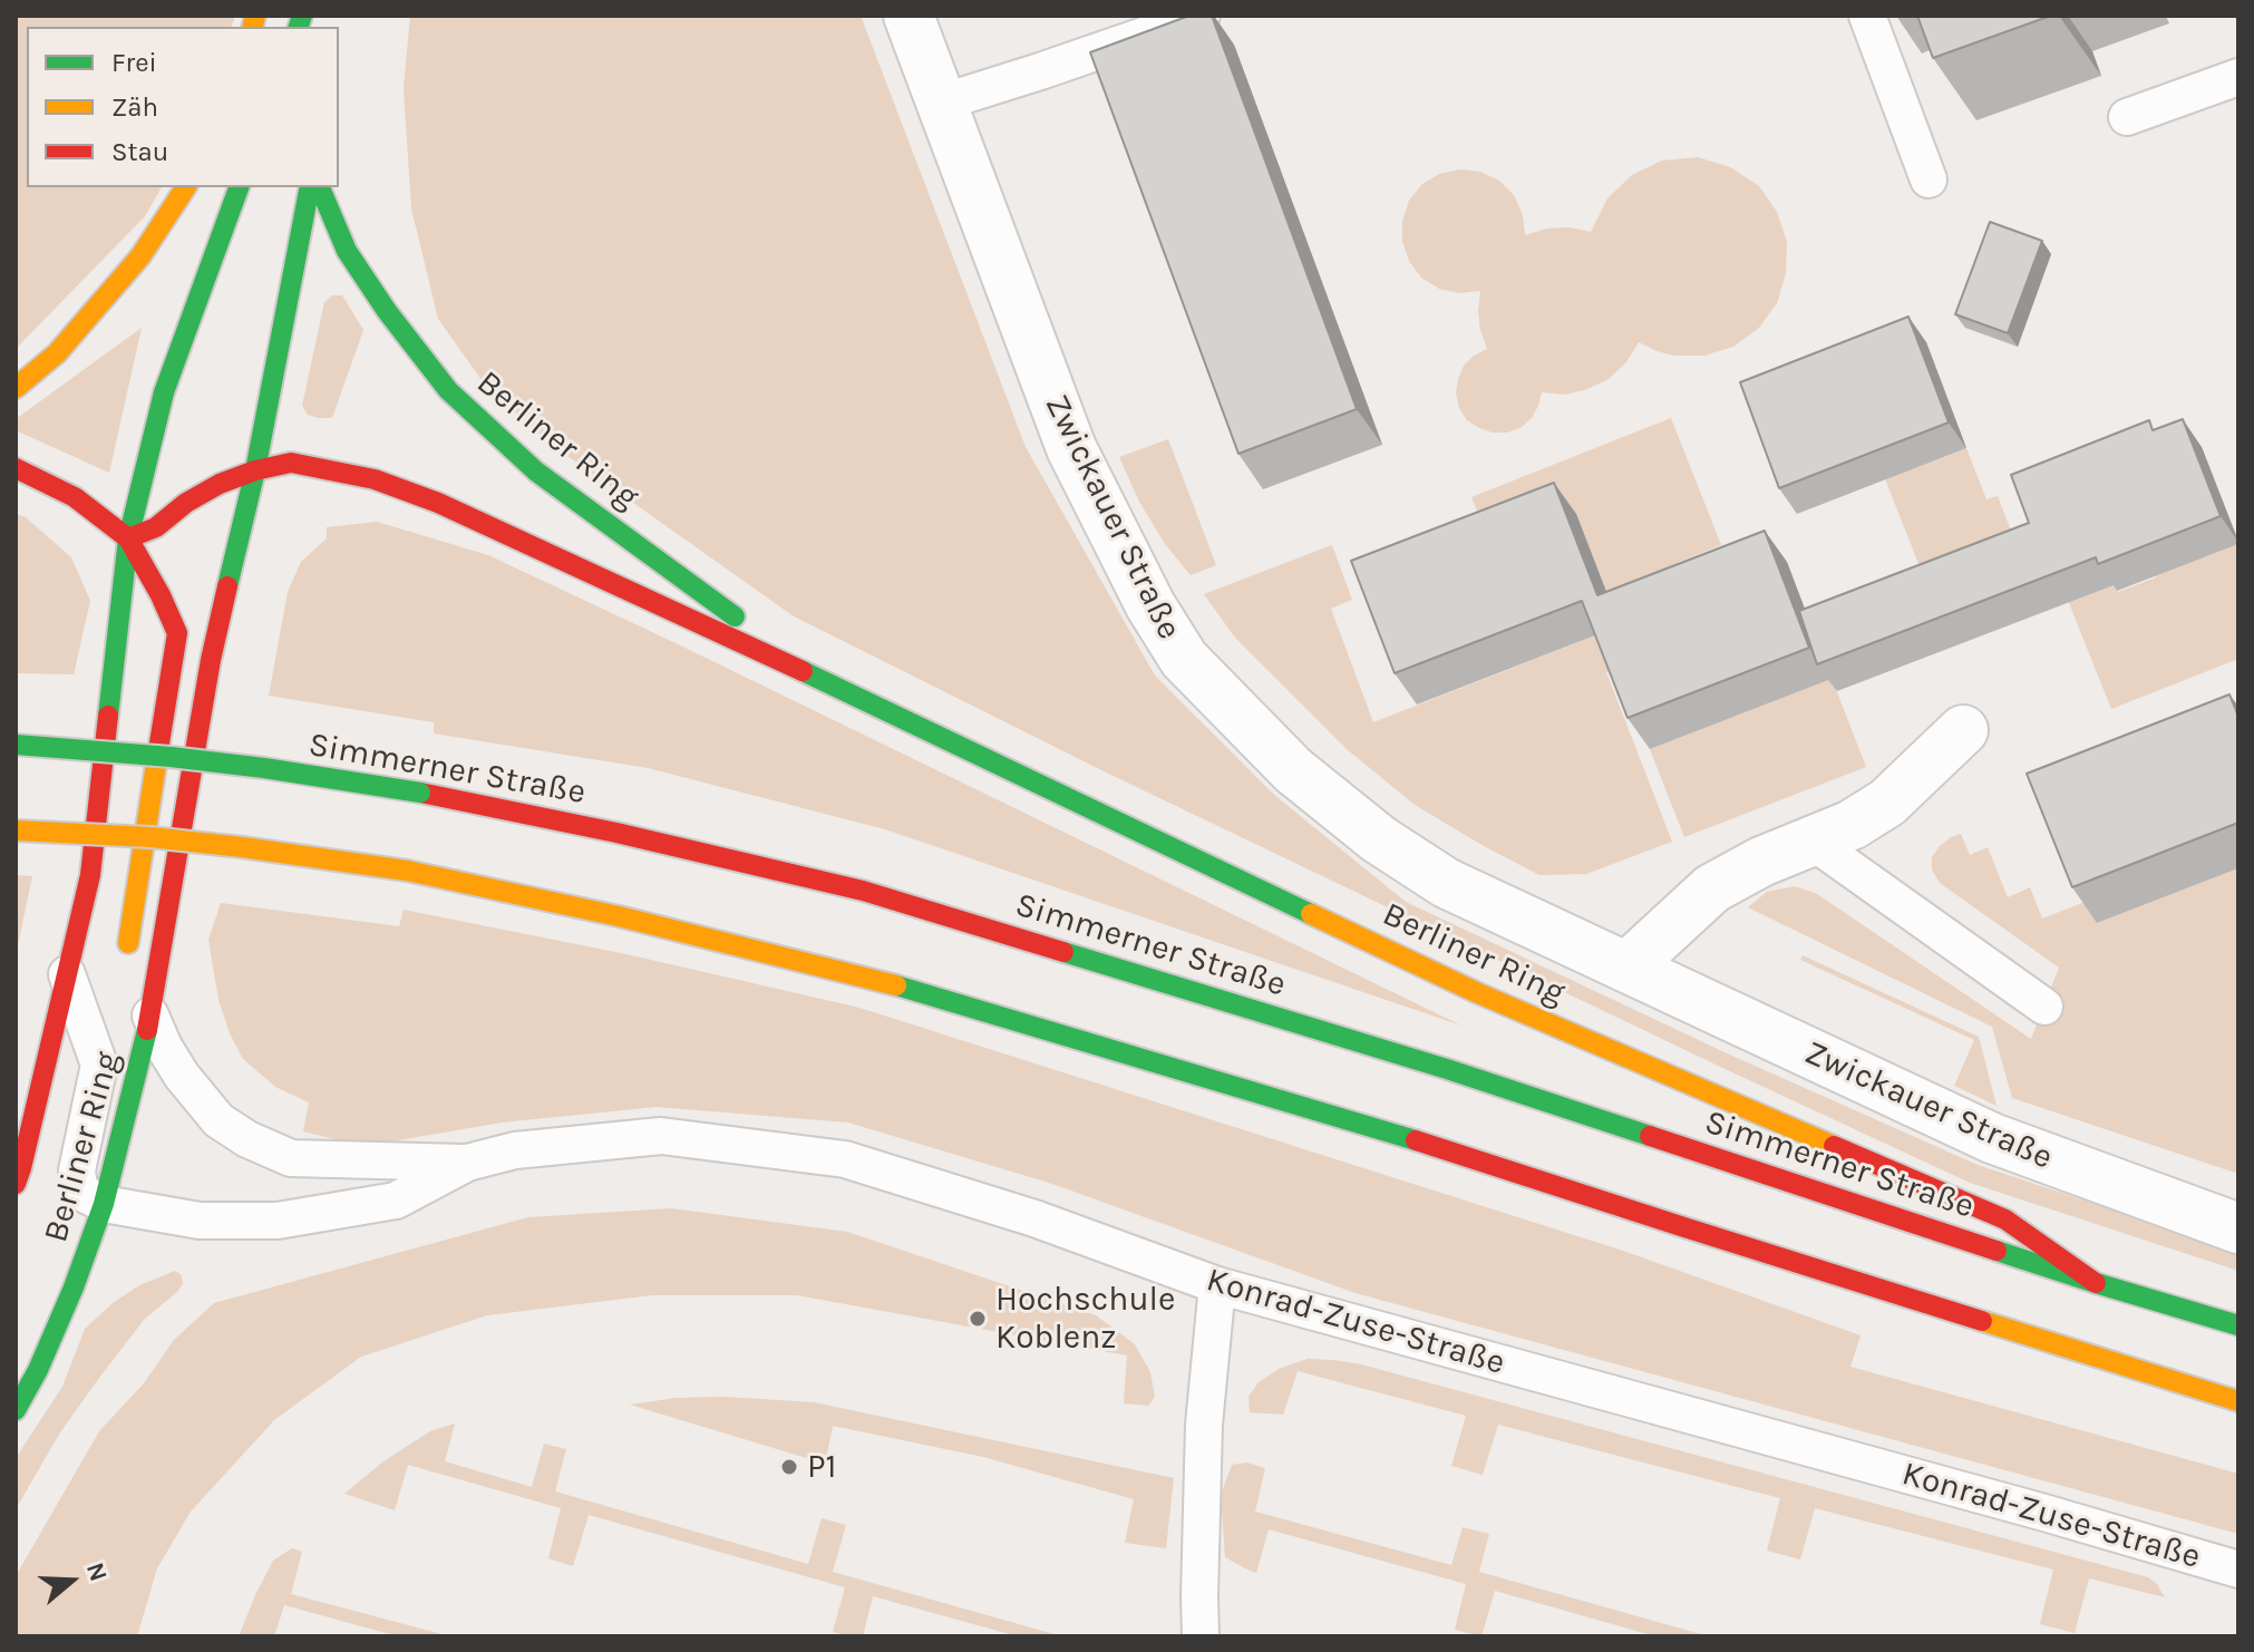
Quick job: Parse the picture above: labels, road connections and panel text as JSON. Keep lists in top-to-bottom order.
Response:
{
  "streets": {
    "street": ["Berliner Ring", "Zwickauer Straße", "Simmerner Straße"],
    "lane": ["Konrad-Zuse-Straße"]
  },
  "crossings": [
    ["Berliner Ring", "Simmerner Straße"],
    ["Berliner Ring", "Konrad-Zuse-Straße"]
  ],
  "places": ["Hochschule Koblenz", "P1"],
  "legend": ["Frei", "Zäh", "Stau"],
  "north": "right"
}
